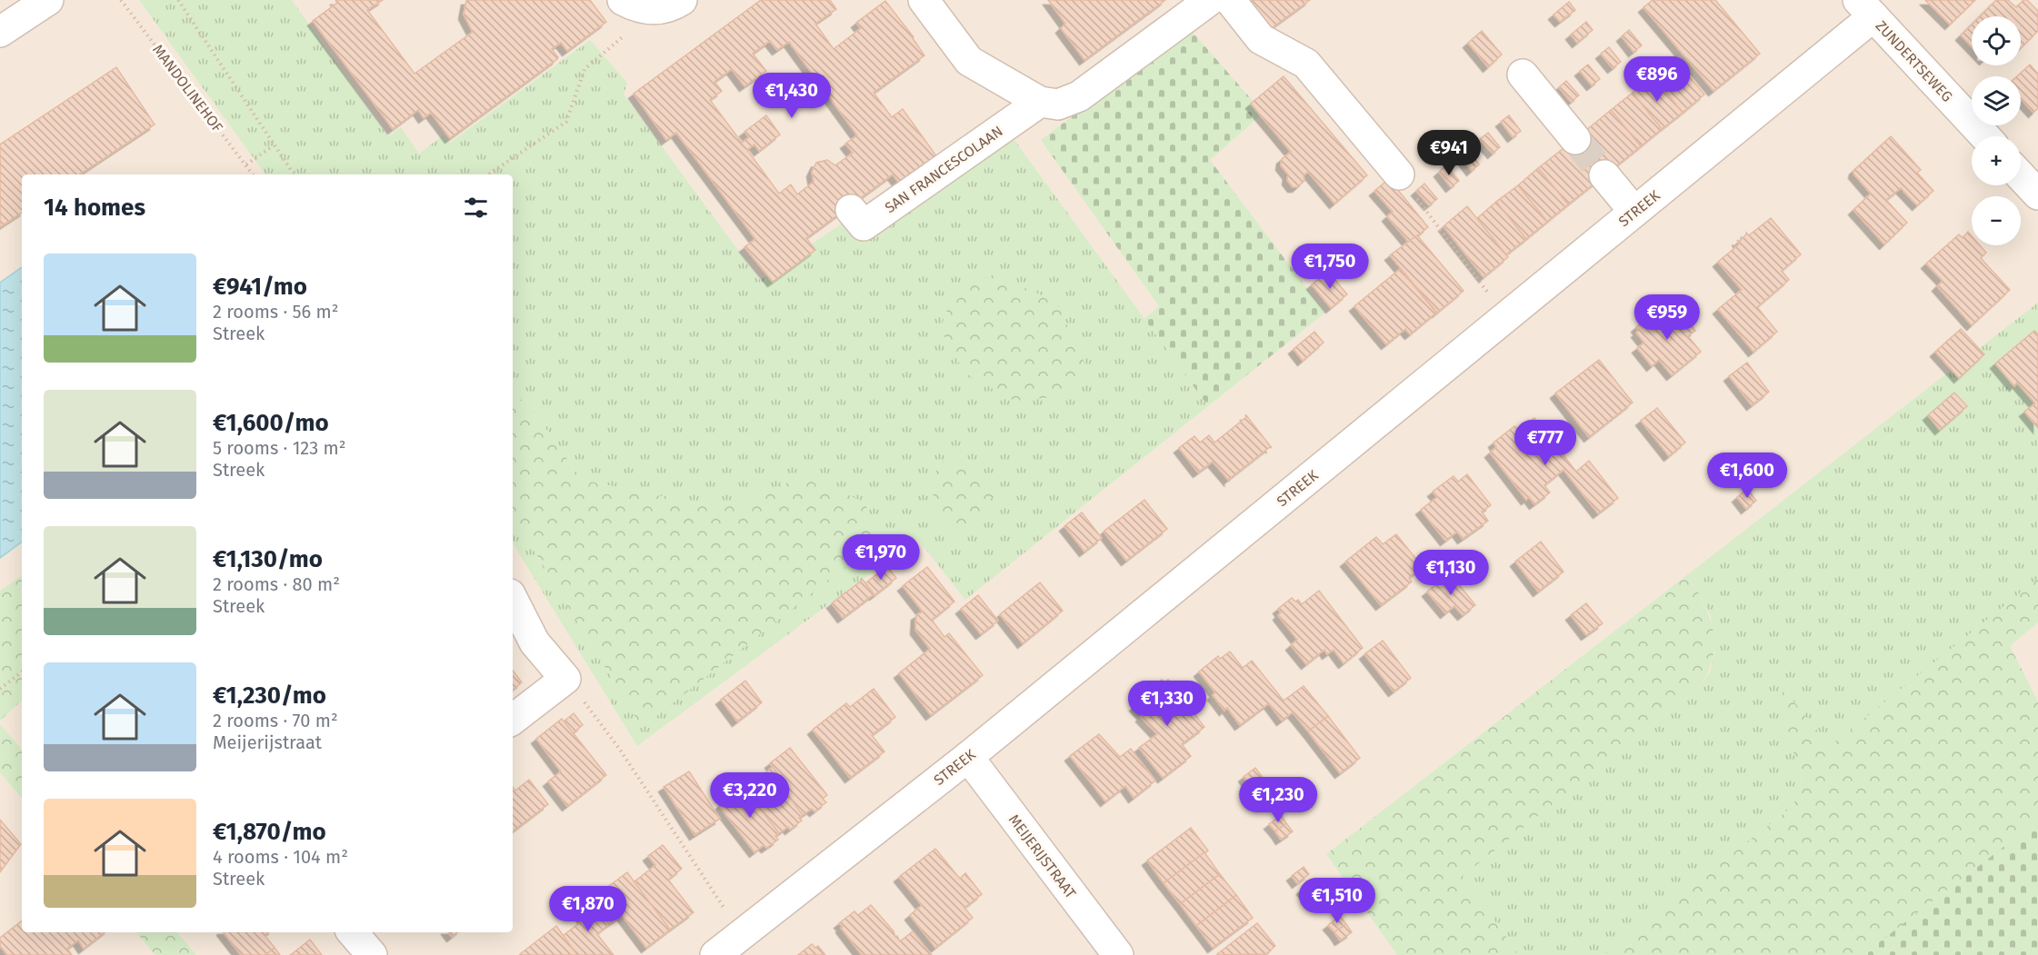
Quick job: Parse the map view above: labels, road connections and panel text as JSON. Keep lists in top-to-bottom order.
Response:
{
  "streets": {
    "street": [
      "ZUNDERTSEWEG",
      "SAN FRANCESCOLAAN",
      "STREEK",
      "MEIJERIJSTRAAT"
    ],
    "path": ["MANDOLINEHOF"]
  },
  "crossings": [
    ["ZUNDERTSEWEG", "STREEK"],
    ["STREEK", "MEIJERIJSTRAAT"]
  ],
  "page": {
    "map_buttons": ["+", "−"],
    "price": [
      "€896",
      "€1,430",
      "€941",
      "€1,750",
      "€959",
      "€777",
      "€1,600",
      "€1,970",
      "€1,130",
      "€1,330",
      "€3,220",
      "€1,230",
      "€1,510",
      "€1,870"
    ],
    "heading": "14 homes",
    "list": [
      {
        "name": "€941/mo",
        "note": "2 rooms · 56 m² · Streek"
      },
      {
        "name": "€1,600/mo",
        "note": "5 rooms · 123 m² · Streek"
      },
      {
        "name": "€1,130/mo",
        "note": "2 rooms · 80 m² · Streek"
      },
      {
        "name": "€1,230/mo",
        "note": "2 rooms · 70 m² · Meijerijstraat"
      },
      {
        "name": "€1,870/mo",
        "note": "4 rooms · 104 m² · Streek"
      }
    ]
  }
}
